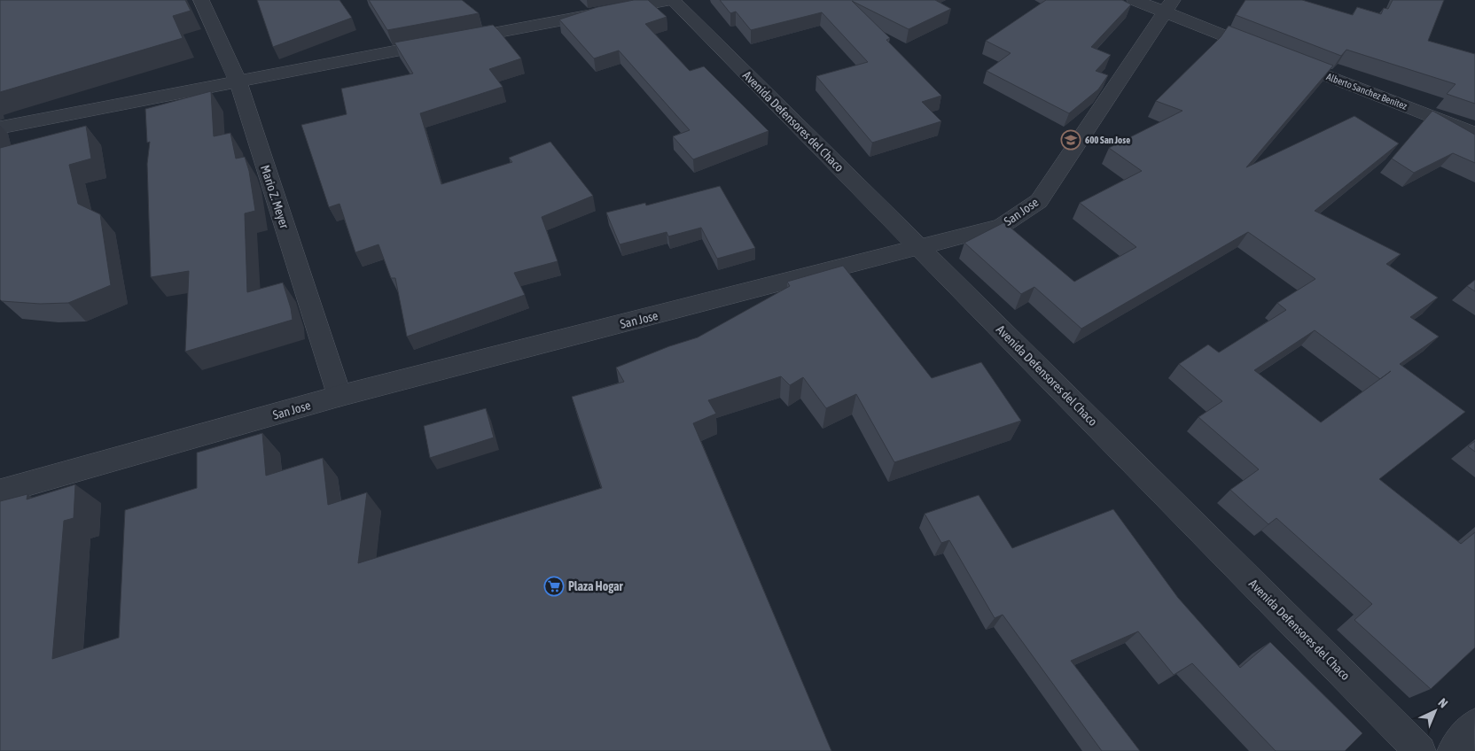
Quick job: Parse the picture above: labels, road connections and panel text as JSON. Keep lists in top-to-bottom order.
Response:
{
  "streets": {
    "street": [
      "Alberto Sanchez Benitez",
      "Avenida Defensores del Chaco",
      "Mario Z. Meyer",
      "San Jose"
    ]
  },
  "crossings": [
    ["Alberto Sanchez Benitez", "San Jose"],
    ["Avenida Defensores del Chaco", "San Jose"],
    ["Mario Z. Meyer", "San Jose"]
  ],
  "places": {
    "school or university": ["600 San Jose"],
    "supermarket": ["Plaza Hogar"]
  },
  "north": "top right"
}
